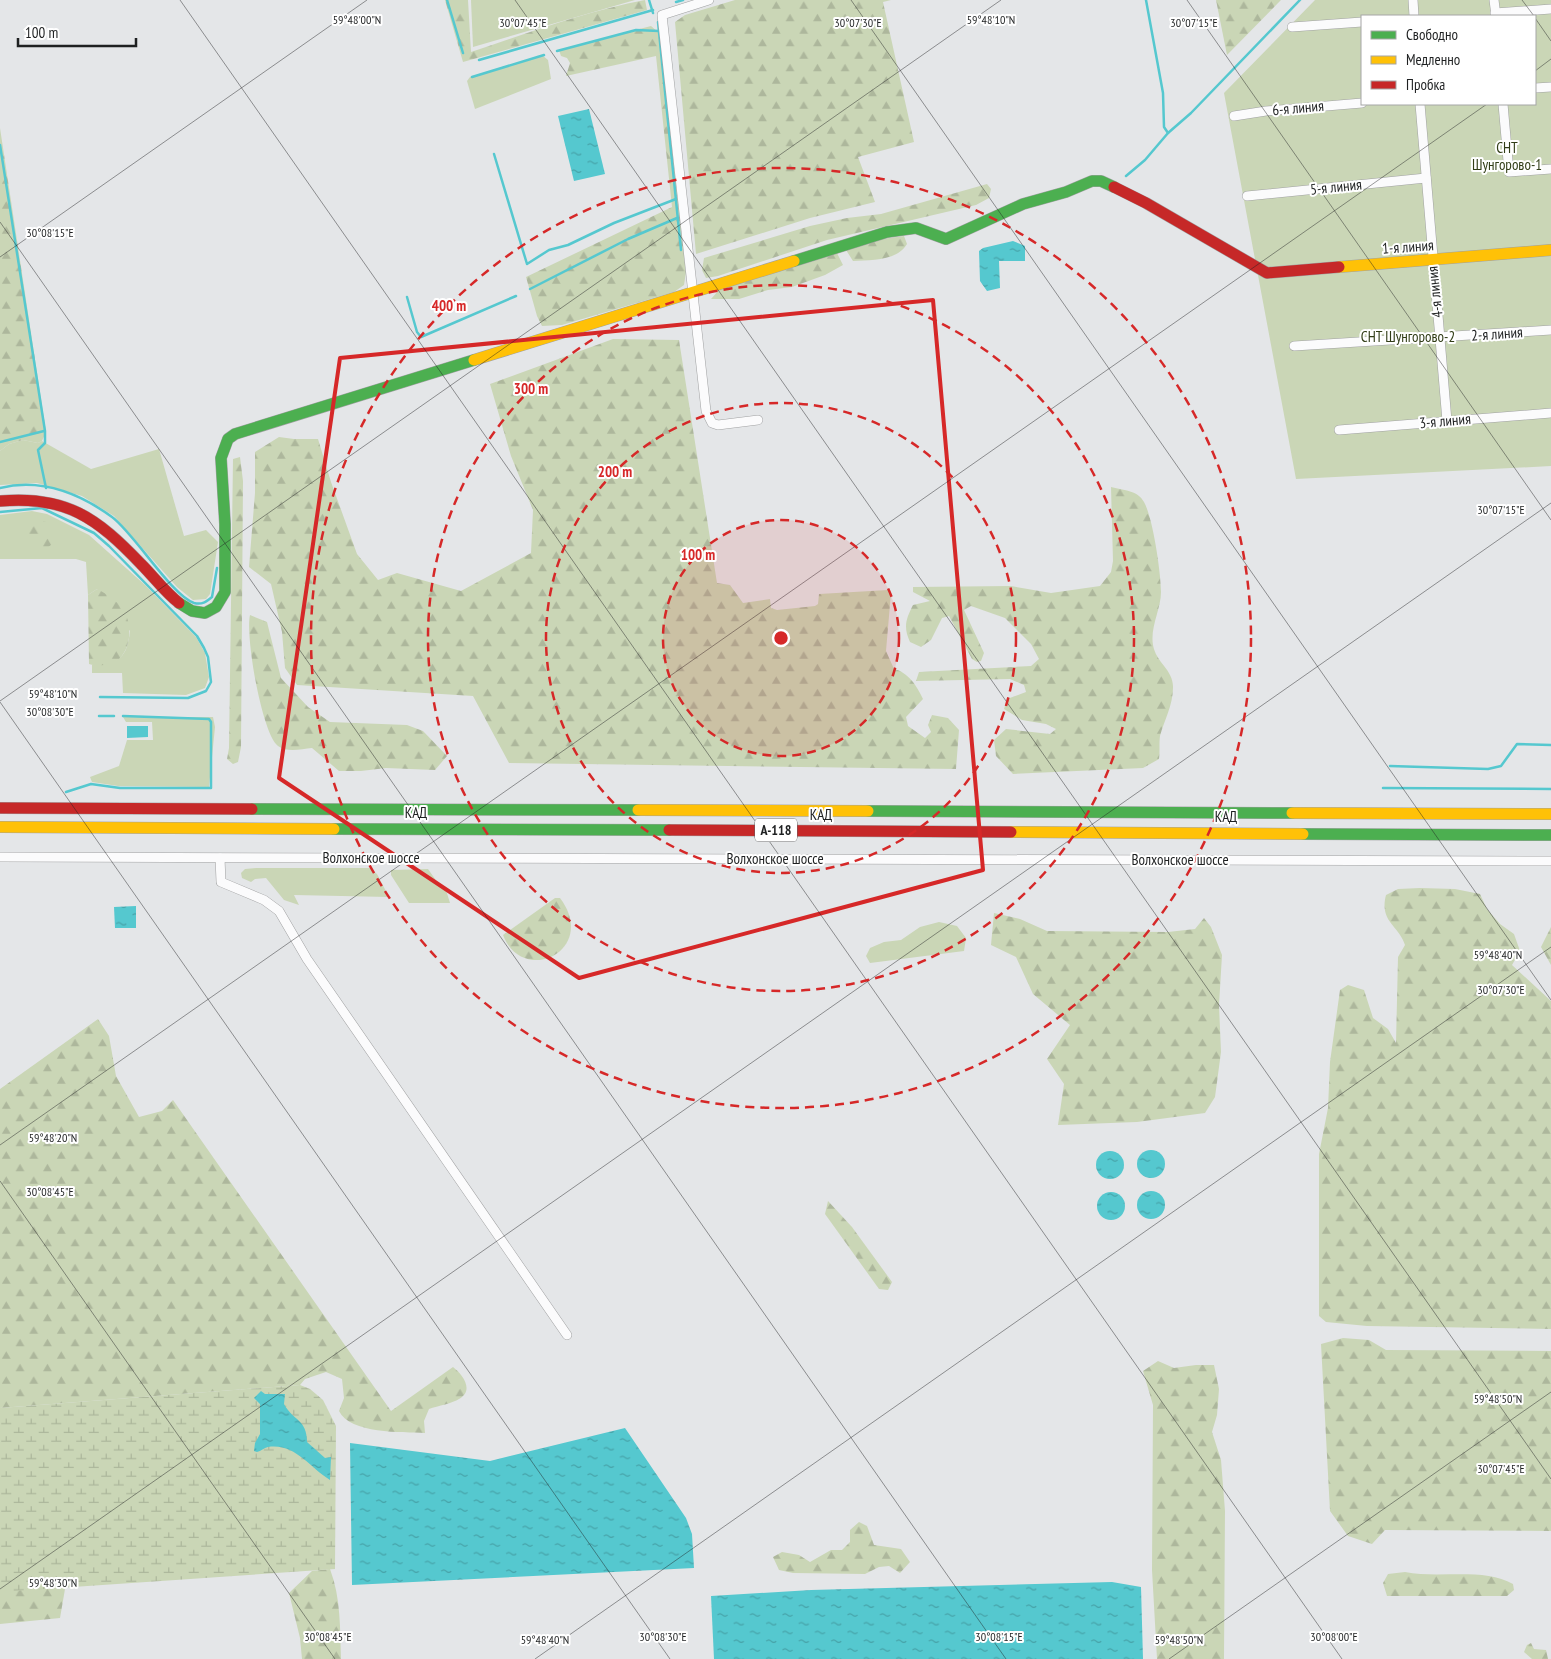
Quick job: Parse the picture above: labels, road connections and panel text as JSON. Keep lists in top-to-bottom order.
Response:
{
  "streets": {
    "main road": ["1-я линия", "КАД", "А-118"],
    "street": [
      "6-я линия",
      "5-я линия",
      "4-я линия",
      "2-я линия",
      "3-я линия",
      "Волхонское шоссе"
    ]
  },
  "crossings": [
    ["5-я линия", "4-я линия"],
    ["1-я линия", "4-я линия"],
    ["4-я линия", "2-я линия"],
    ["4-я линия", "3-я линия"]
  ],
  "parks": ["СНТ Шунгорово-1", "СНТ Шунгорово-2"],
  "legend": ["Свободно", "Медленно", "Пробка"],
  "scale_bar": "100 m",
  "coordinates": [
    "59°48'00\"N",
    "59°48'10\"N",
    "30°07'45\"E",
    "30°07'30\"E",
    "30°07'15\"E",
    "30°08'15\"E",
    "30°08'30\"E",
    "59°48'40\"N",
    "59°48'20\"N",
    "30°08'45\"E",
    "59°48'50\"N",
    "59°48'30\"N",
    "30°08'00\"E"
  ],
  "rings": [
    "400 m",
    "300 m",
    "200 m",
    "100 m"
  ]
}
